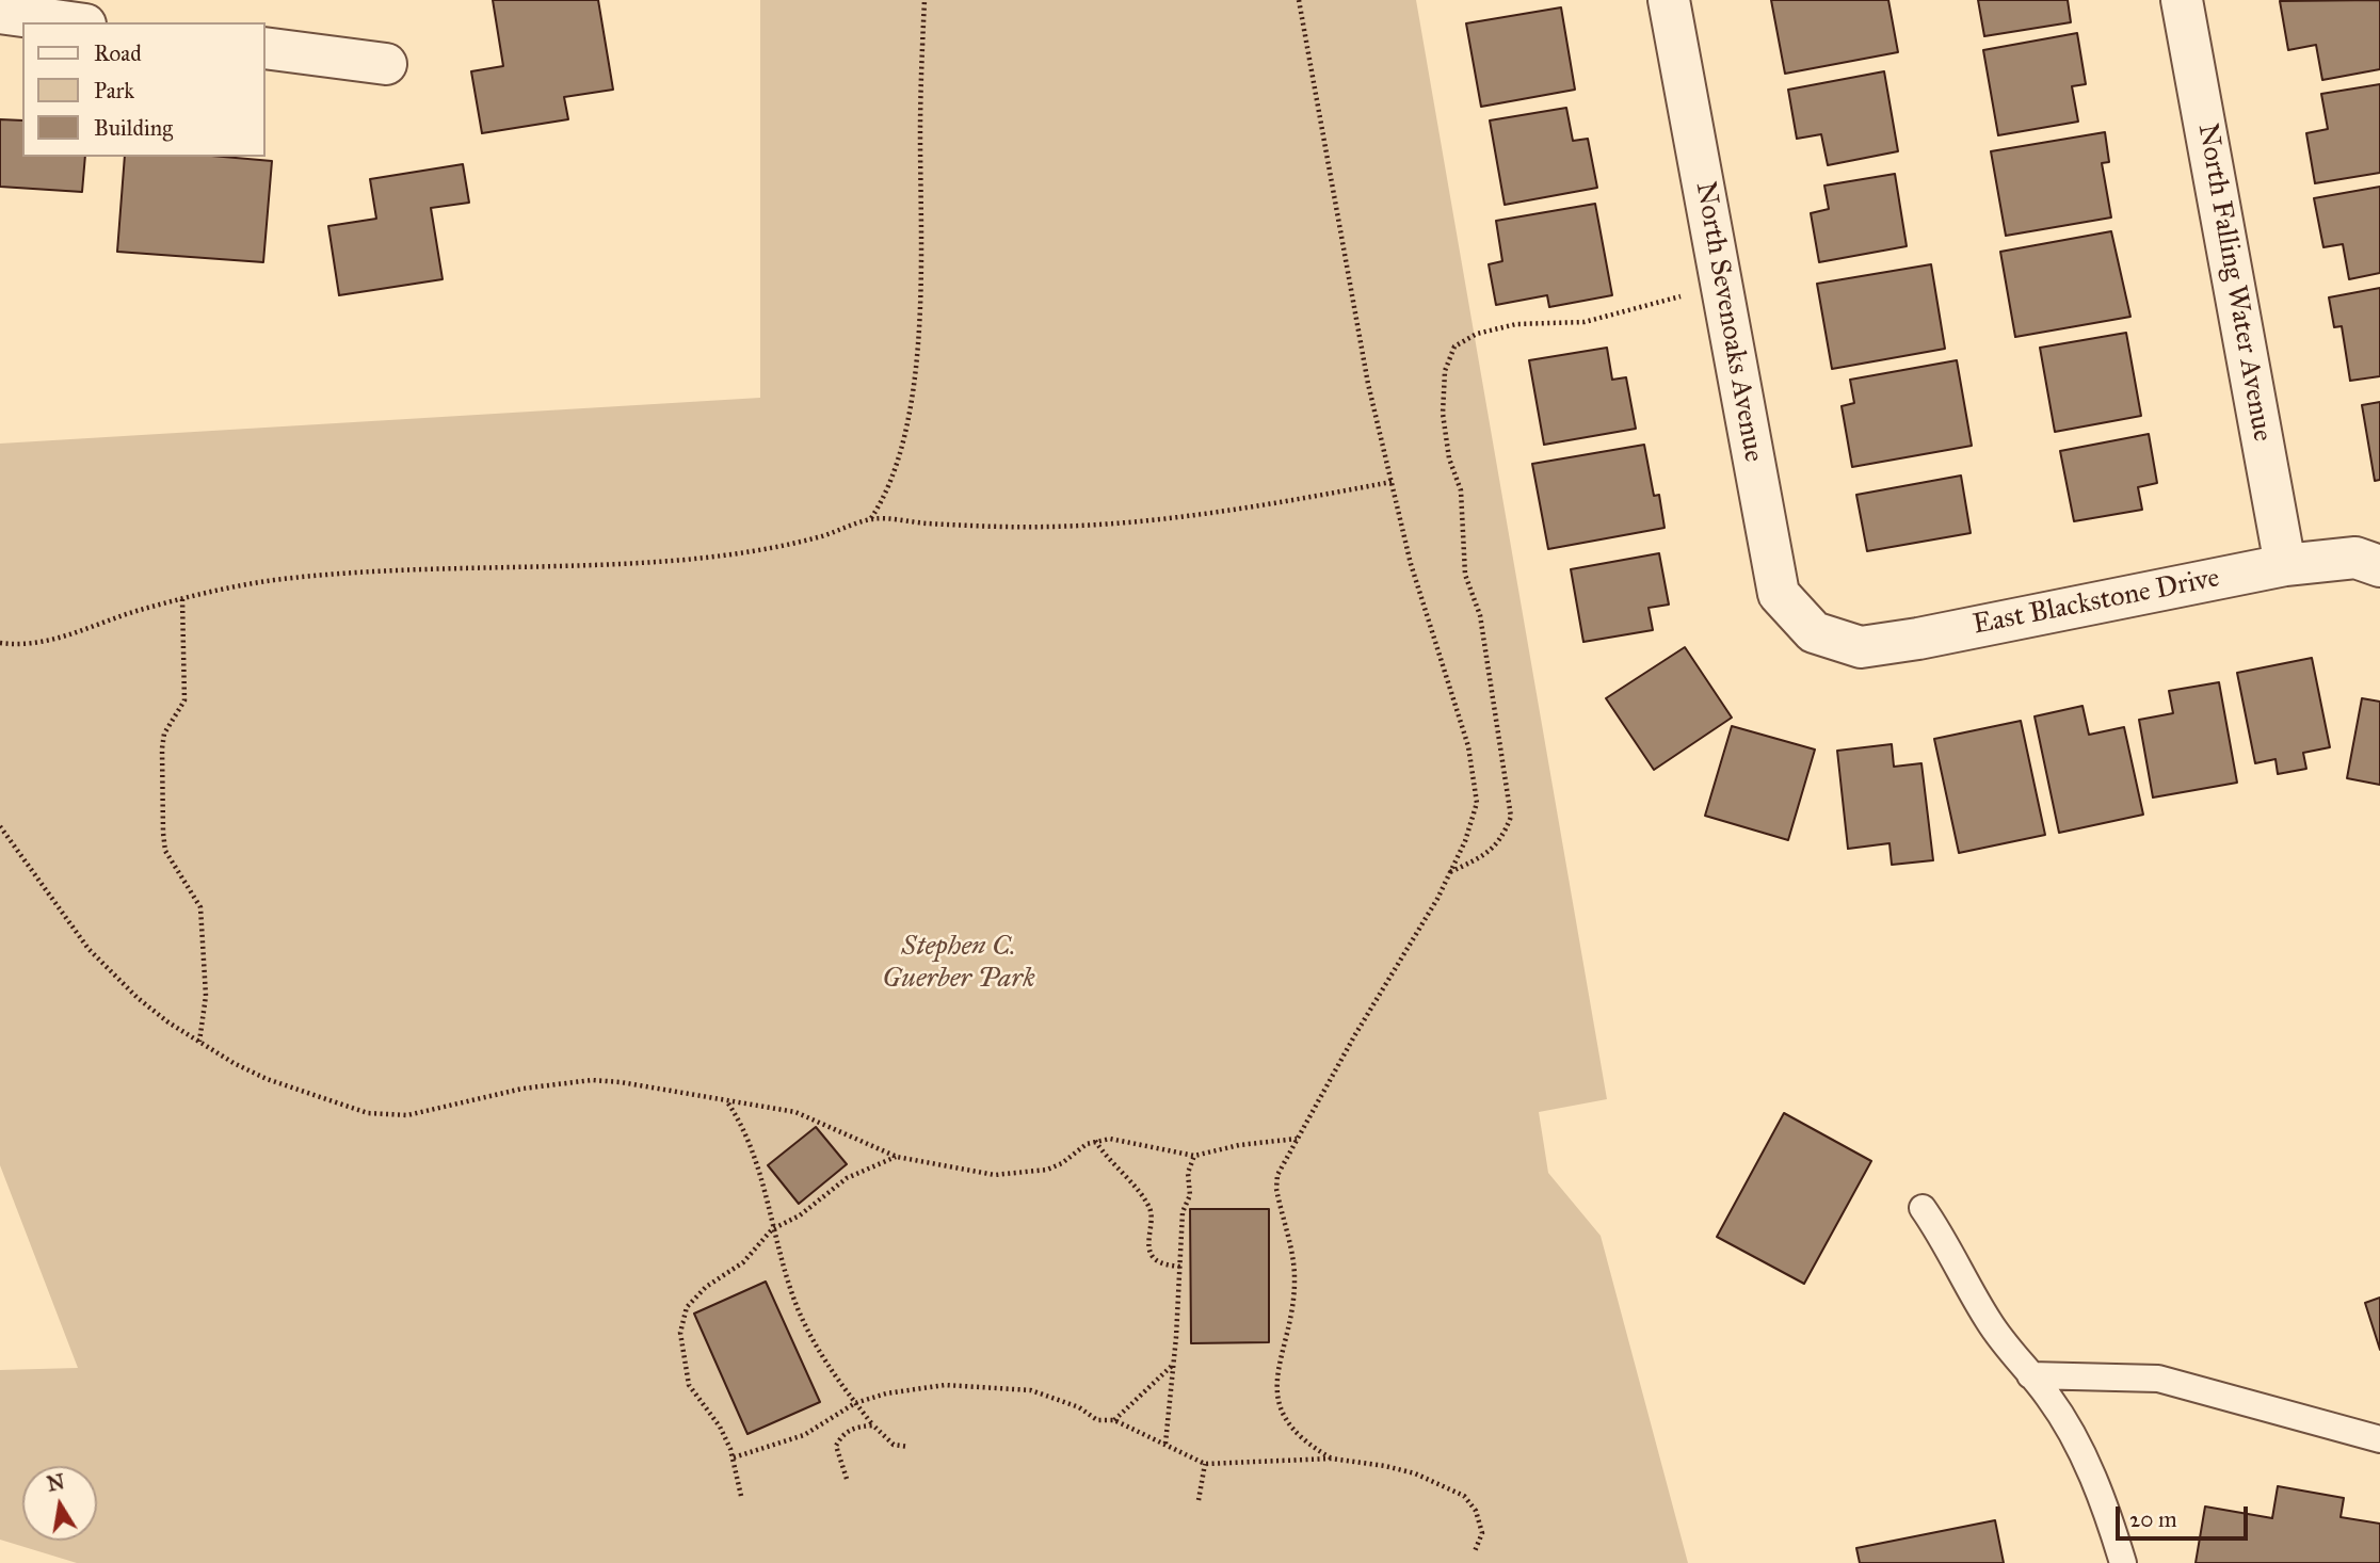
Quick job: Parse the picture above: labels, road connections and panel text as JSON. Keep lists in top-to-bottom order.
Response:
{
  "streets": {
    "street": ["North Falling Water Avenue", "North Sevenoaks Avenue", "East Blackstone Drive"]
  },
  "crossings": [
    ["North Falling Water Avenue", "East Blackstone Drive"],
    ["North Sevenoaks Avenue", "East Blackstone Drive"]
  ],
  "parks": ["Stephen C. Guerber Park"],
  "legend": ["Road", "Park", "Building"],
  "scale_bar": "20 m",
  "north": "top"
}
